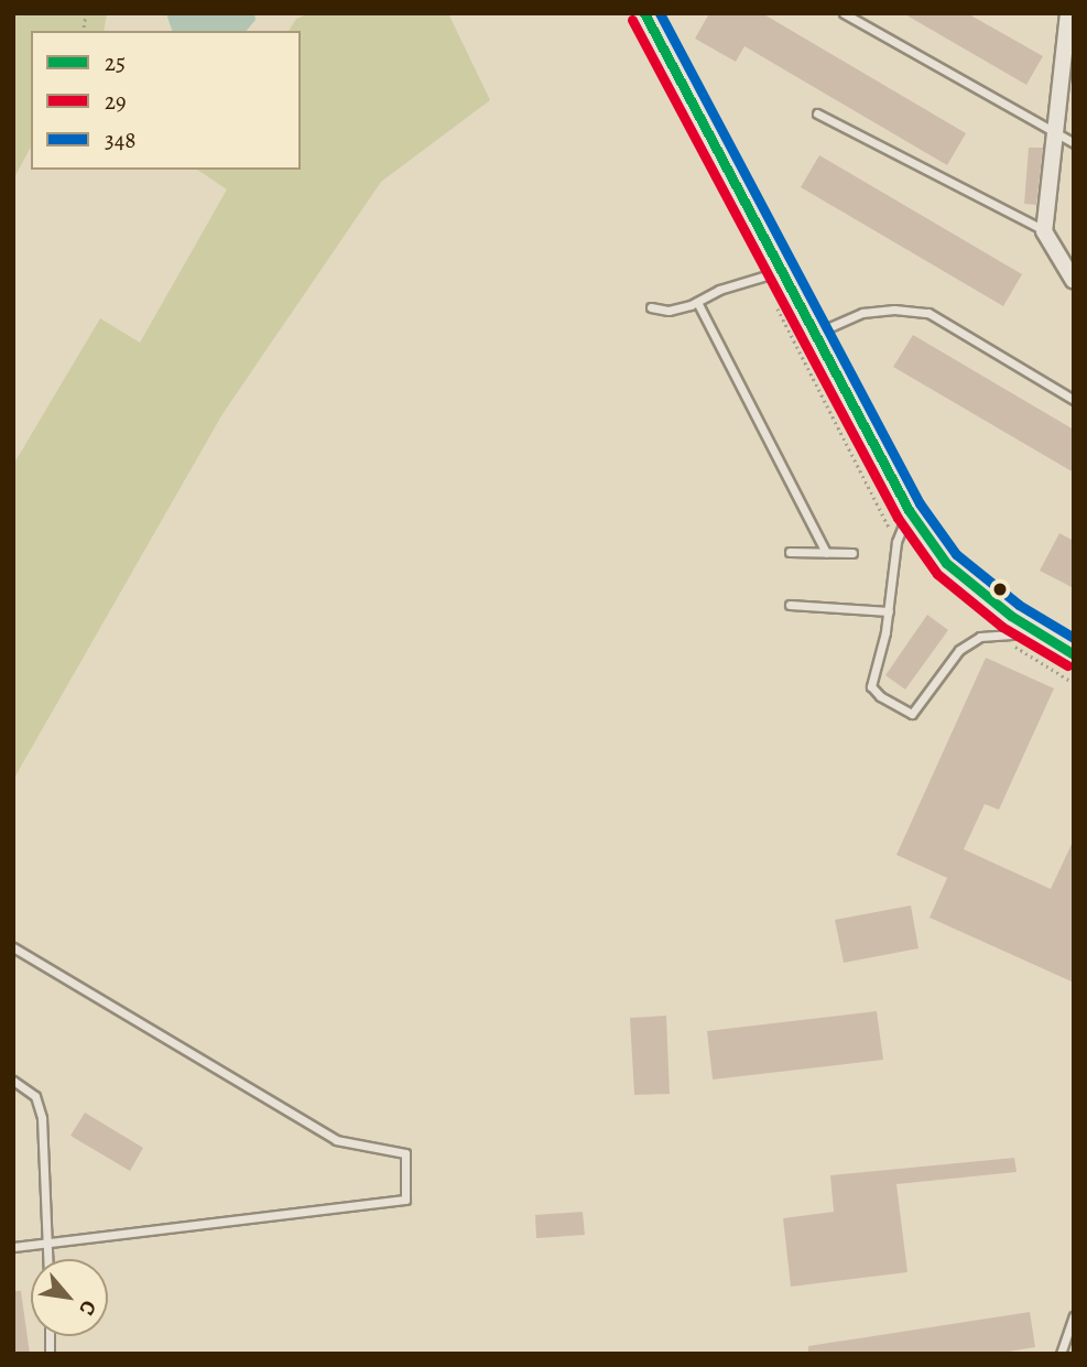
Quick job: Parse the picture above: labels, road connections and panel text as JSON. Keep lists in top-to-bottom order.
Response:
{
  "lines": ["transit line 25", "transit line 348", "transit line 29"],
  "legend": ["25", "29", "348"],
  "north": "bottom right"
}
